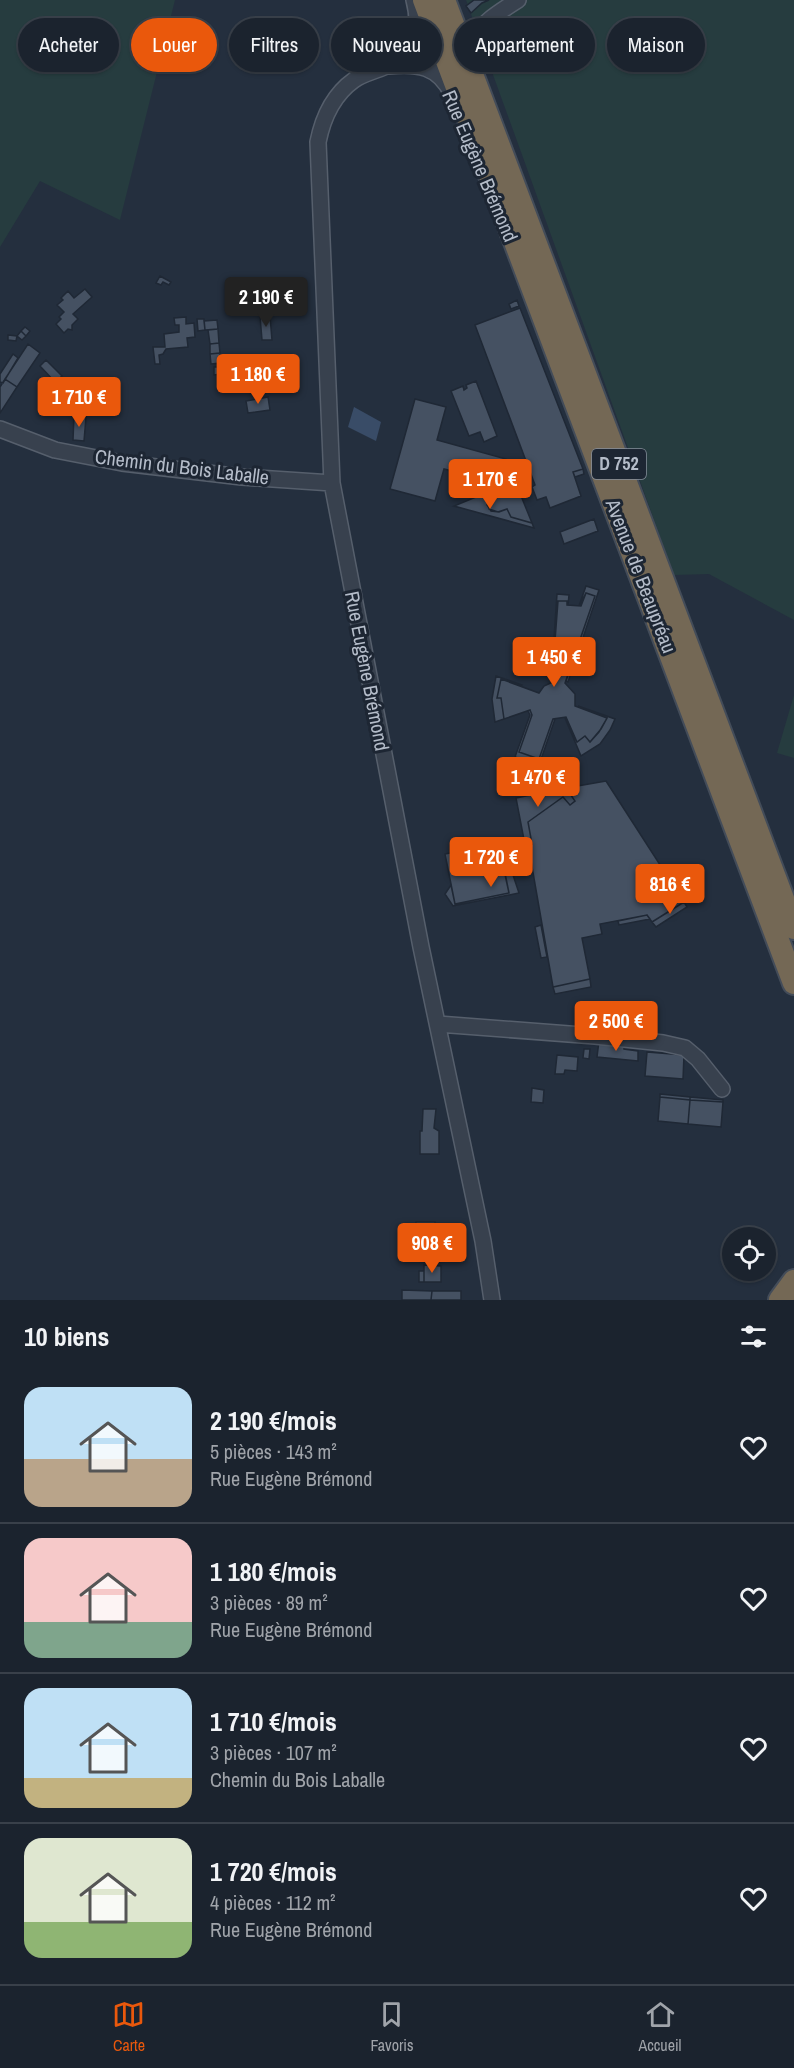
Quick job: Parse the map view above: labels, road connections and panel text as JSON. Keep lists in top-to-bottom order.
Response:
{
  "streets": {
    "highway": ["D 752", "Avenue de Beaupréau"],
    "street": ["Rue Eugène Brémond", "Chemin du Bois Laballe"]
  },
  "crossings": [
    ["Rue Eugène Brémond", "Chemin du Bois Laballe"],
    ["Rue Eugène Brémond", "Avenue de Beaupréau"]
  ],
  "page": {
    "chip": [
      "Acheter",
      "Louer",
      "Filtres",
      "Nouveau",
      "Appartement",
      "Maison"
    ],
    "price": [
      "2 190 €",
      "1 180 €",
      "1 710 €",
      "1 170 €",
      "1 450 €",
      "1 470 €",
      "1 720 €",
      "816 €",
      "2 500 €",
      "908 €"
    ],
    "heading": "10 biens",
    "list": [
      {
        "name": "2 190 €/mois",
        "note": "5 pièces · 143 m² · Rue Eugène Brémond"
      },
      {
        "name": "1 180 €/mois",
        "note": "3 pièces · 89 m² · Rue Eugène Brémond"
      },
      {
        "name": "1 710 €/mois",
        "note": "3 pièces · 107 m² · Chemin du Bois Laballe"
      },
      {
        "name": "1 720 €/mois",
        "note": "4 pièces · 112 m² · Rue Eugène Brémond"
      }
    ],
    "tabs": ["Carte", "Favoris", "Accueil"]
  }
}
